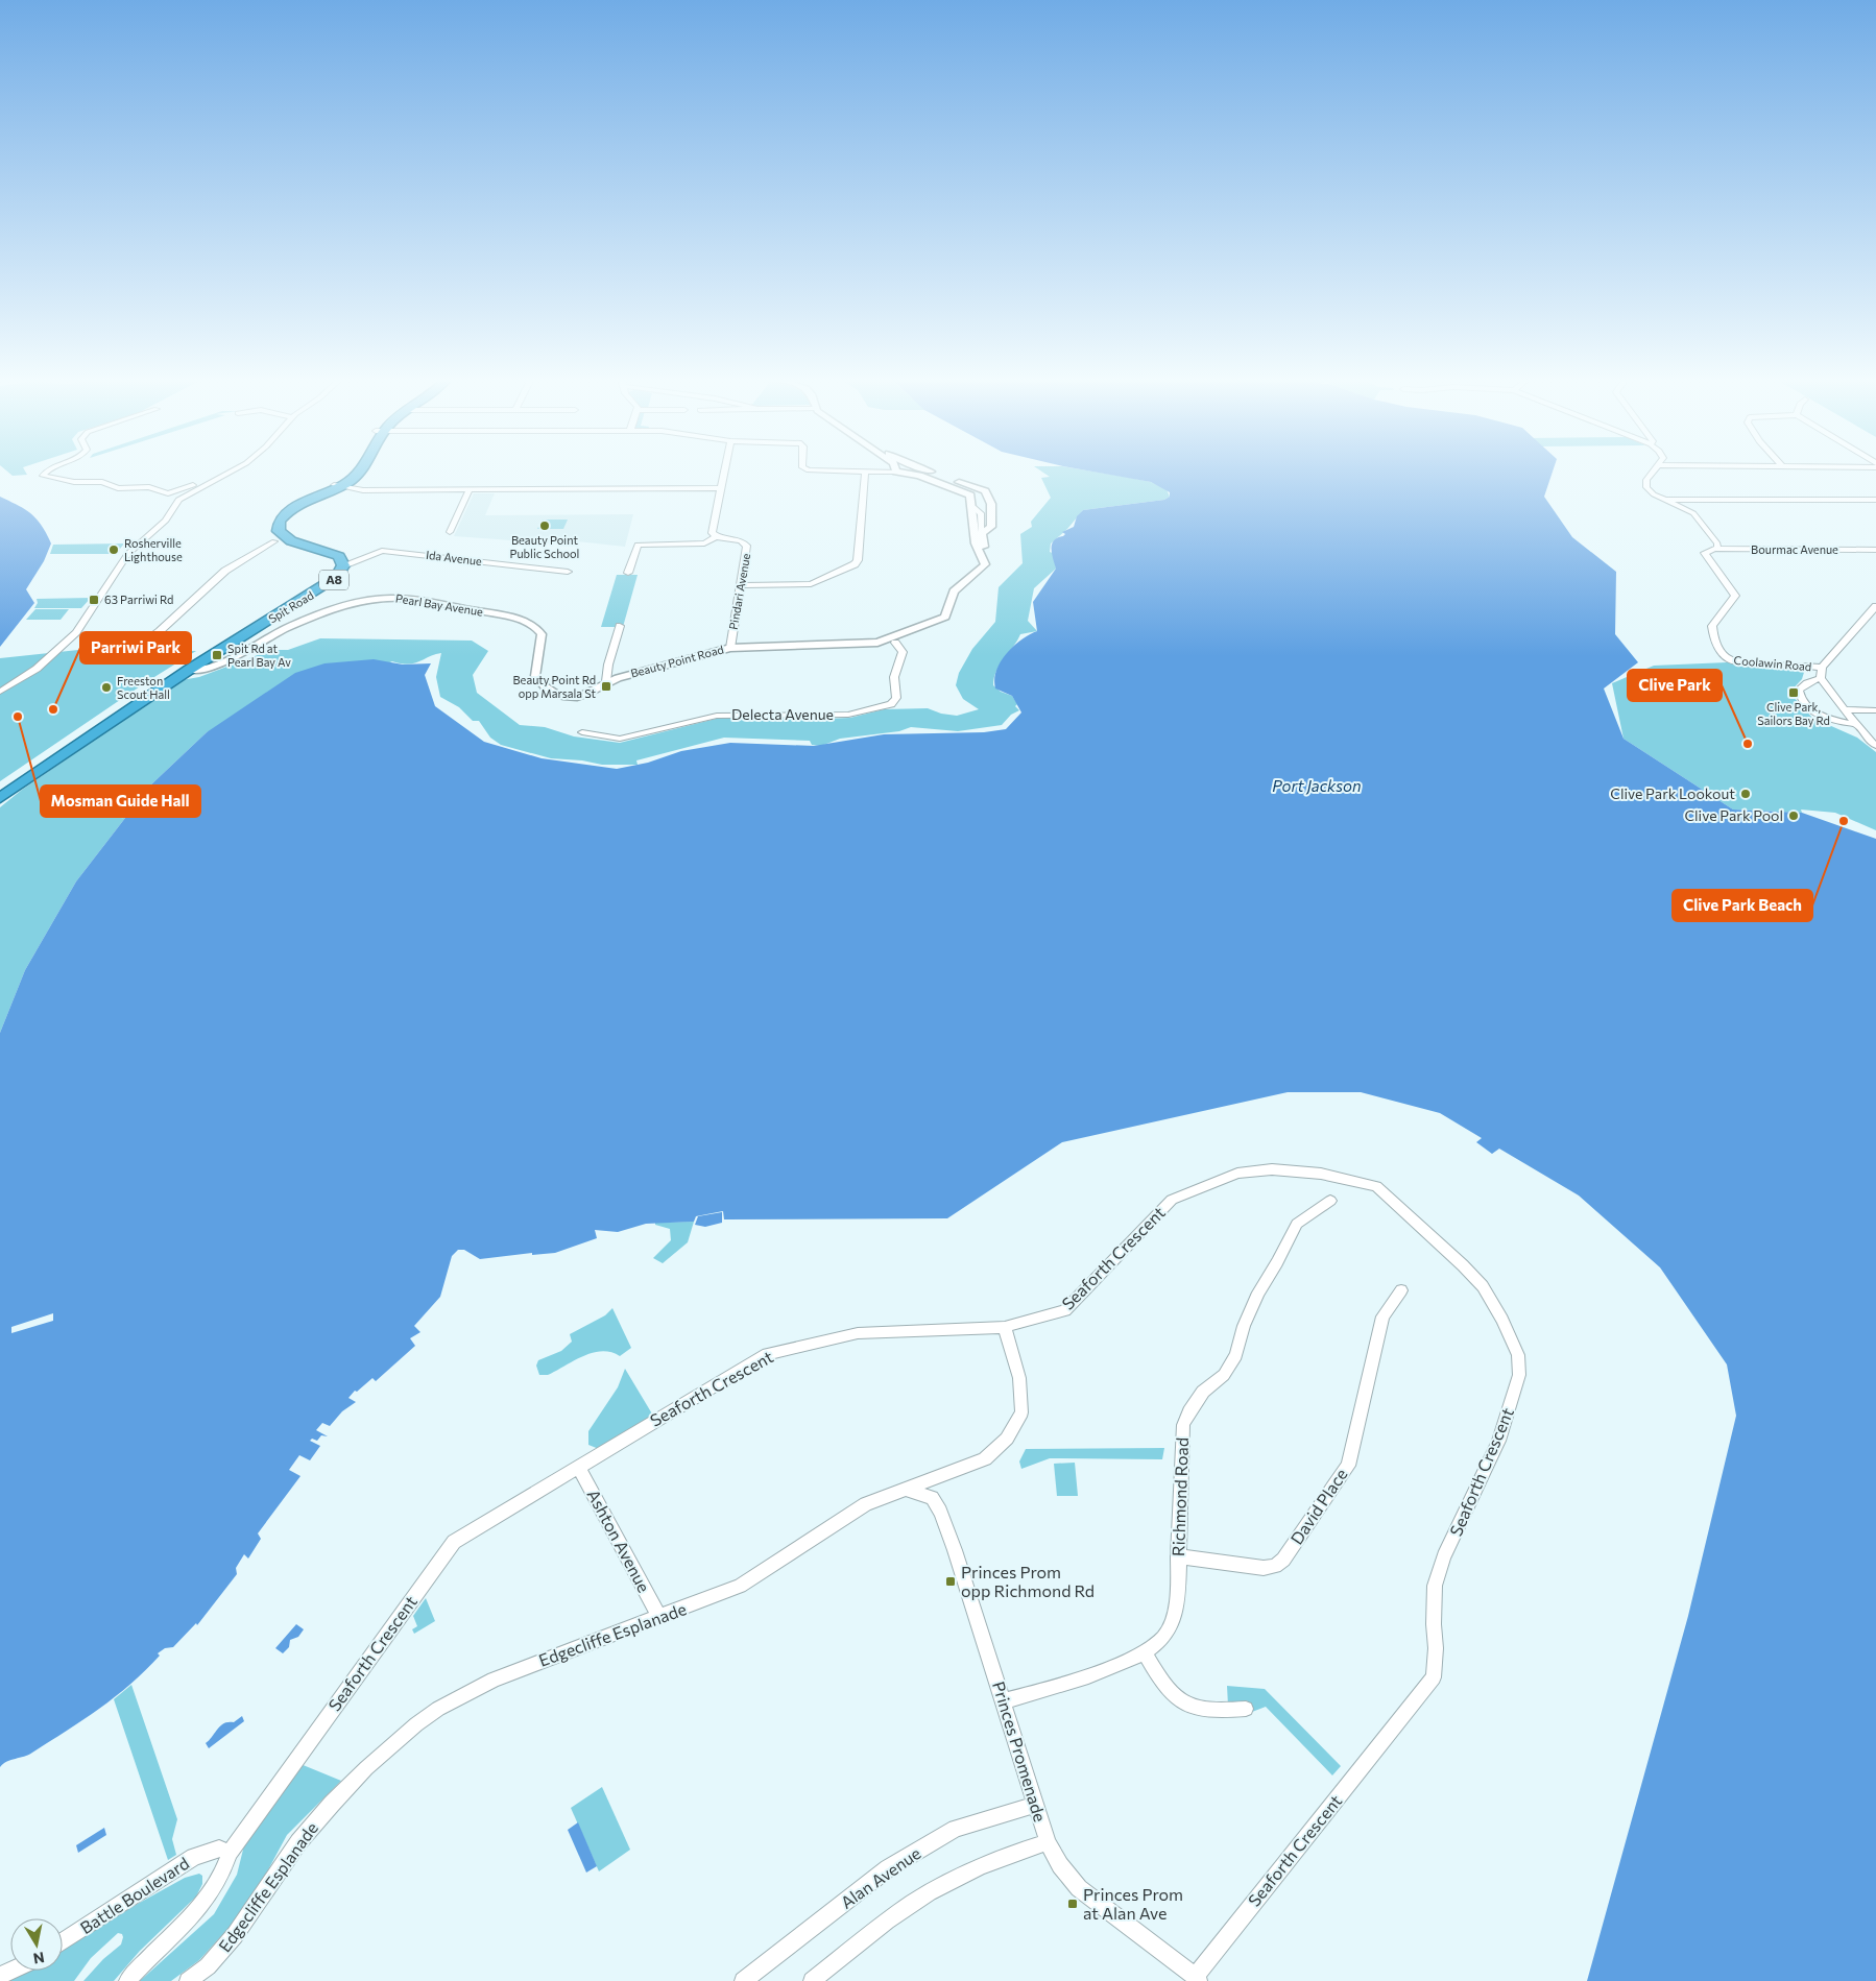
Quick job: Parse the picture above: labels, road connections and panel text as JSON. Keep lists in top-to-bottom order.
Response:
{
  "streets": {
    "highway": ["A8", "Spit Road"],
    "street": [
      "Bourmac Avenue",
      "Ida Avenue",
      "Pindari Avenue",
      "Pearl Bay Avenue",
      "Beauty Point Road",
      "Coolawin Road",
      "Delecta Avenue",
      "Seaforth Crescent",
      "Richmond Road",
      "David Place",
      "Ashton Avenue",
      "Edgecliffe Esplanade",
      "Princes Promenade",
      "Alan Avenue",
      "Battle Boulevard"
    ]
  },
  "crossings": [
    ["Bourmac Avenue", "Coolawin Road"],
    ["Ida Avenue", "A8"],
    ["Ida Avenue", "Spit Road"],
    ["A8", "Spit Road"],
    ["Pindari Avenue", "Beauty Point Road"],
    ["Pearl Bay Avenue", "Spit Road"],
    ["Pearl Bay Avenue", "Beauty Point Road"],
    ["Beauty Point Road", "Delecta Avenue"],
    ["Seaforth Crescent", "Ashton Avenue"],
    ["Seaforth Crescent", "Edgecliffe Esplanade"],
    ["Seaforth Crescent", "Princes Promenade"],
    ["Seaforth Crescent", "Battle Boulevard"],
    ["Richmond Road", "David Place"],
    ["Richmond Road", "Princes Promenade"],
    ["Ashton Avenue", "Edgecliffe Esplanade"],
    ["Edgecliffe Esplanade", "Princes Promenade"],
    ["Princes Promenade", "Alan Avenue"]
  ],
  "water": ["Port Jackson"],
  "places": {
    "other": [
      "Beauty Point Public School",
      "Rosherville Lighthouse",
      "Freeston Scout Hall",
      "Parriwi Park",
      "Mosman Guide Hall",
      "Clive Park",
      "Clive Park Lookout",
      "Clive Park Pool",
      "Clive Park Beach"
    ],
    "transit": [
      "63 Parriwi Rd",
      "Spit Rd at Pearl Bay Av",
      "Beauty Point Rd opp Marsala St",
      "Clive Park, Sailors Bay Rd",
      "Princes Prom opp Richmond Rd",
      "Princes Prom at Alan Ave"
    ]
  },
  "north": "bottom"
}
